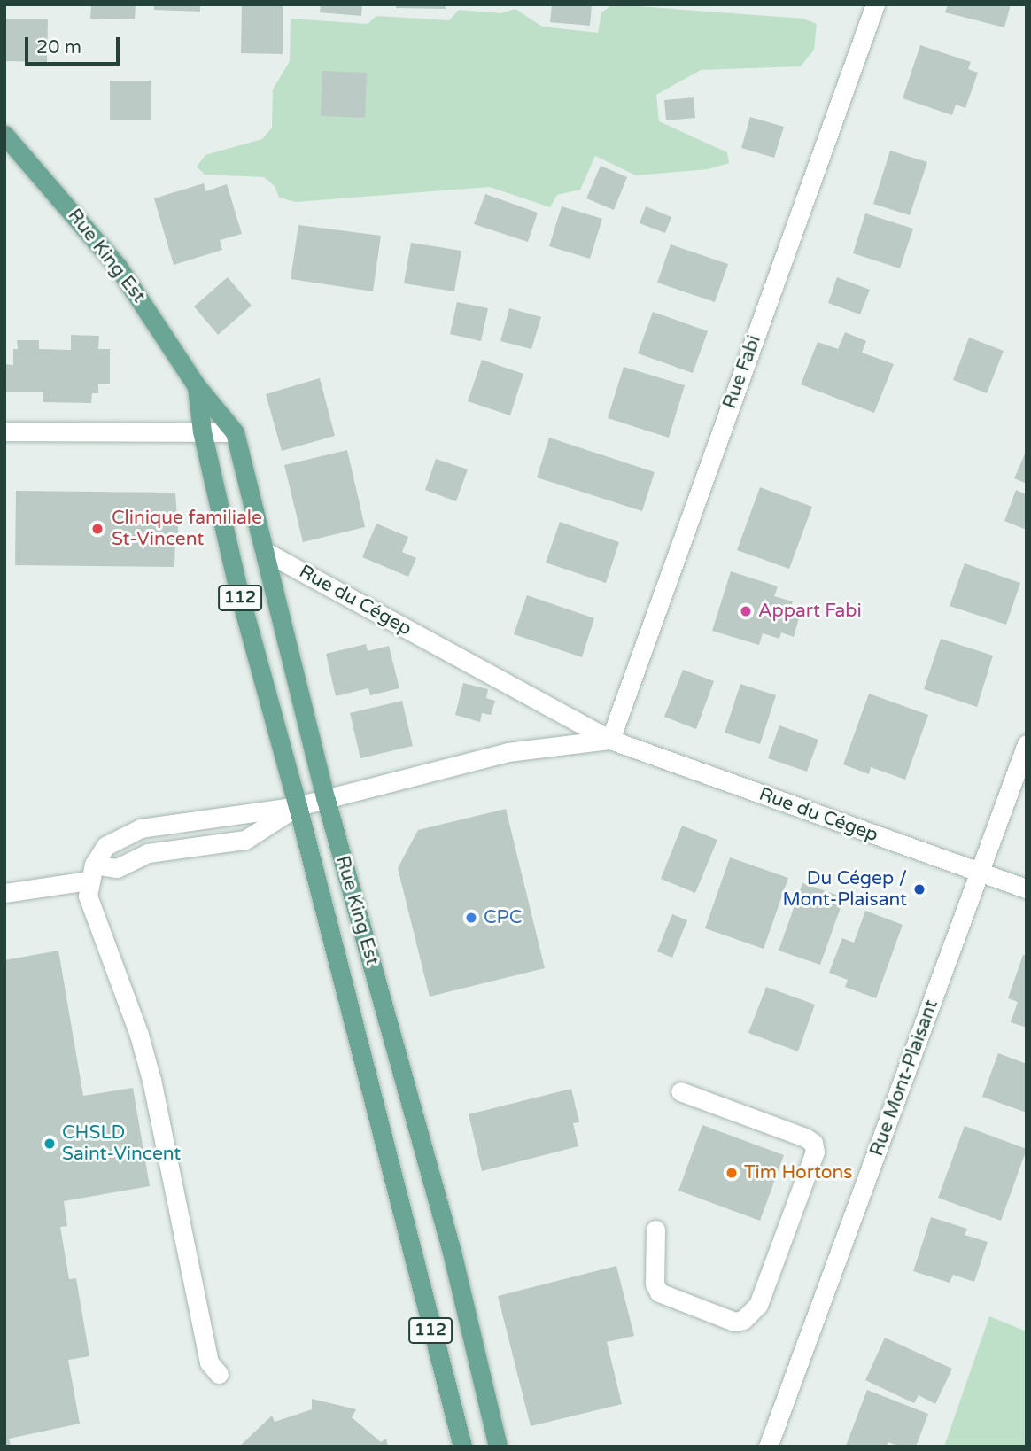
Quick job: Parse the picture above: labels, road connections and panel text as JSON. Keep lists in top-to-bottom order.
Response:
{
  "streets": {
    "main road": ["Rue King Est", "112"],
    "street": ["Rue Fabi", "Rue du Cégep", "Rue Mont-Plaisant"]
  },
  "crossings": [
    ["Rue King Est", "Rue du Cégep"],
    ["Rue Fabi", "Rue du Cégep"],
    ["Rue du Cégep", "Rue Mont-Plaisant"]
  ],
  "places": [
    "Clinique familiale St-Vincent",
    "Appart Fabi",
    "Du Cégep / Mont-Plaisant",
    "CPC",
    "CHSLD Saint-Vincent",
    "Tim Hortons"
  ],
  "scale_bar": "20 m"
}
